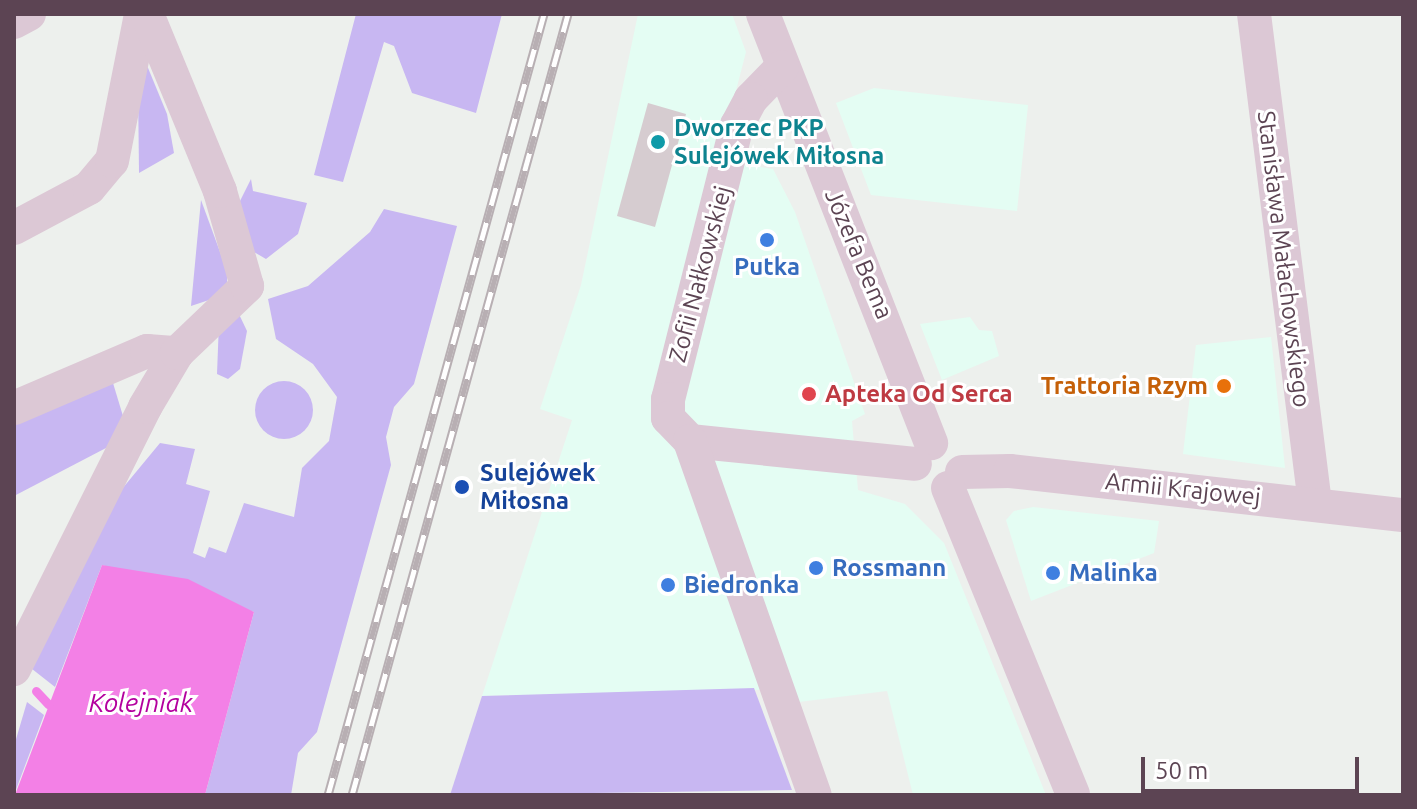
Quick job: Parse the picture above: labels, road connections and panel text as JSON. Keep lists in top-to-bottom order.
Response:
{
  "streets": {
    "street": [
      "Józefa Bema",
      "Stanisława Małachowskiego",
      "Zofii Nałkowskiej",
      "Armii Krajowej"
    ]
  },
  "crossings": [
    ["Józefa Bema", "Zofii Nałkowskiej"],
    ["Stanisława Małachowskiego", "Armii Krajowej"]
  ],
  "water": ["Kolejniak"],
  "places": [
    "Dworzec PKP Sulejówek Miłosna",
    "Putka",
    "Trattoria Rzym",
    "Apteka Od Serca",
    "Sulejówek Miłosna",
    "Rossmann",
    "Malinka",
    "Biedronka"
  ],
  "scale_bar": "50 m"
}
